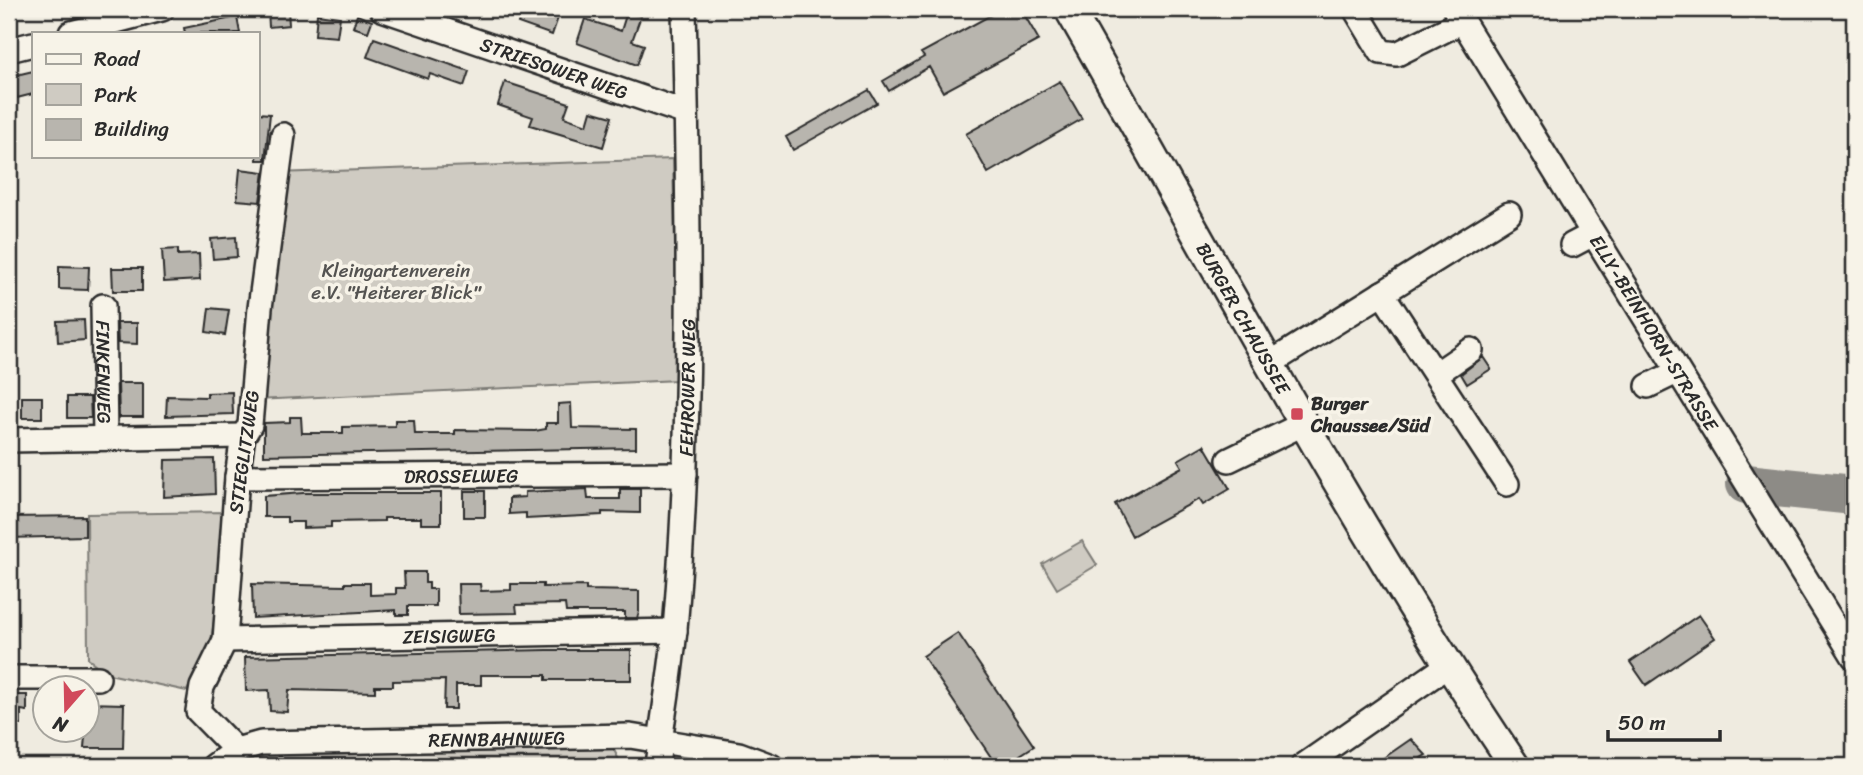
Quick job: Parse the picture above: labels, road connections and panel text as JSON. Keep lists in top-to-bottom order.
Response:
{
  "streets": {
    "main road": ["BURGER CHAUSSEE"],
    "street": [
      "STRIESOWER WEG",
      "ELLY-BEINHORN-STRASSE",
      "FINKENWEG",
      "FEHROWER WEG",
      "STIEGLITZWEG",
      "DROSSELWEG",
      "ZEISIGWEG",
      "RENNBAHNWEG"
    ]
  },
  "crossings": [
    ["STRIESOWER WEG", "FEHROWER WEG"],
    ["FINKENWEG", "STIEGLITZWEG"],
    ["FEHROWER WEG", "DROSSELWEG"],
    ["FEHROWER WEG", "ZEISIGWEG"],
    ["FEHROWER WEG", "RENNBAHNWEG"],
    ["STIEGLITZWEG", "DROSSELWEG"],
    ["STIEGLITZWEG", "ZEISIGWEG"],
    ["STIEGLITZWEG", "RENNBAHNWEG"]
  ],
  "parks": ["Kleingartenverein e.V. \"Heiterer Blick\""],
  "places": {
    "transit": ["Burger Chaussee/Süd"]
  },
  "legend": ["Road", "Park", "Building"],
  "scale_bar": "50 m",
  "north": "bottom"
}
